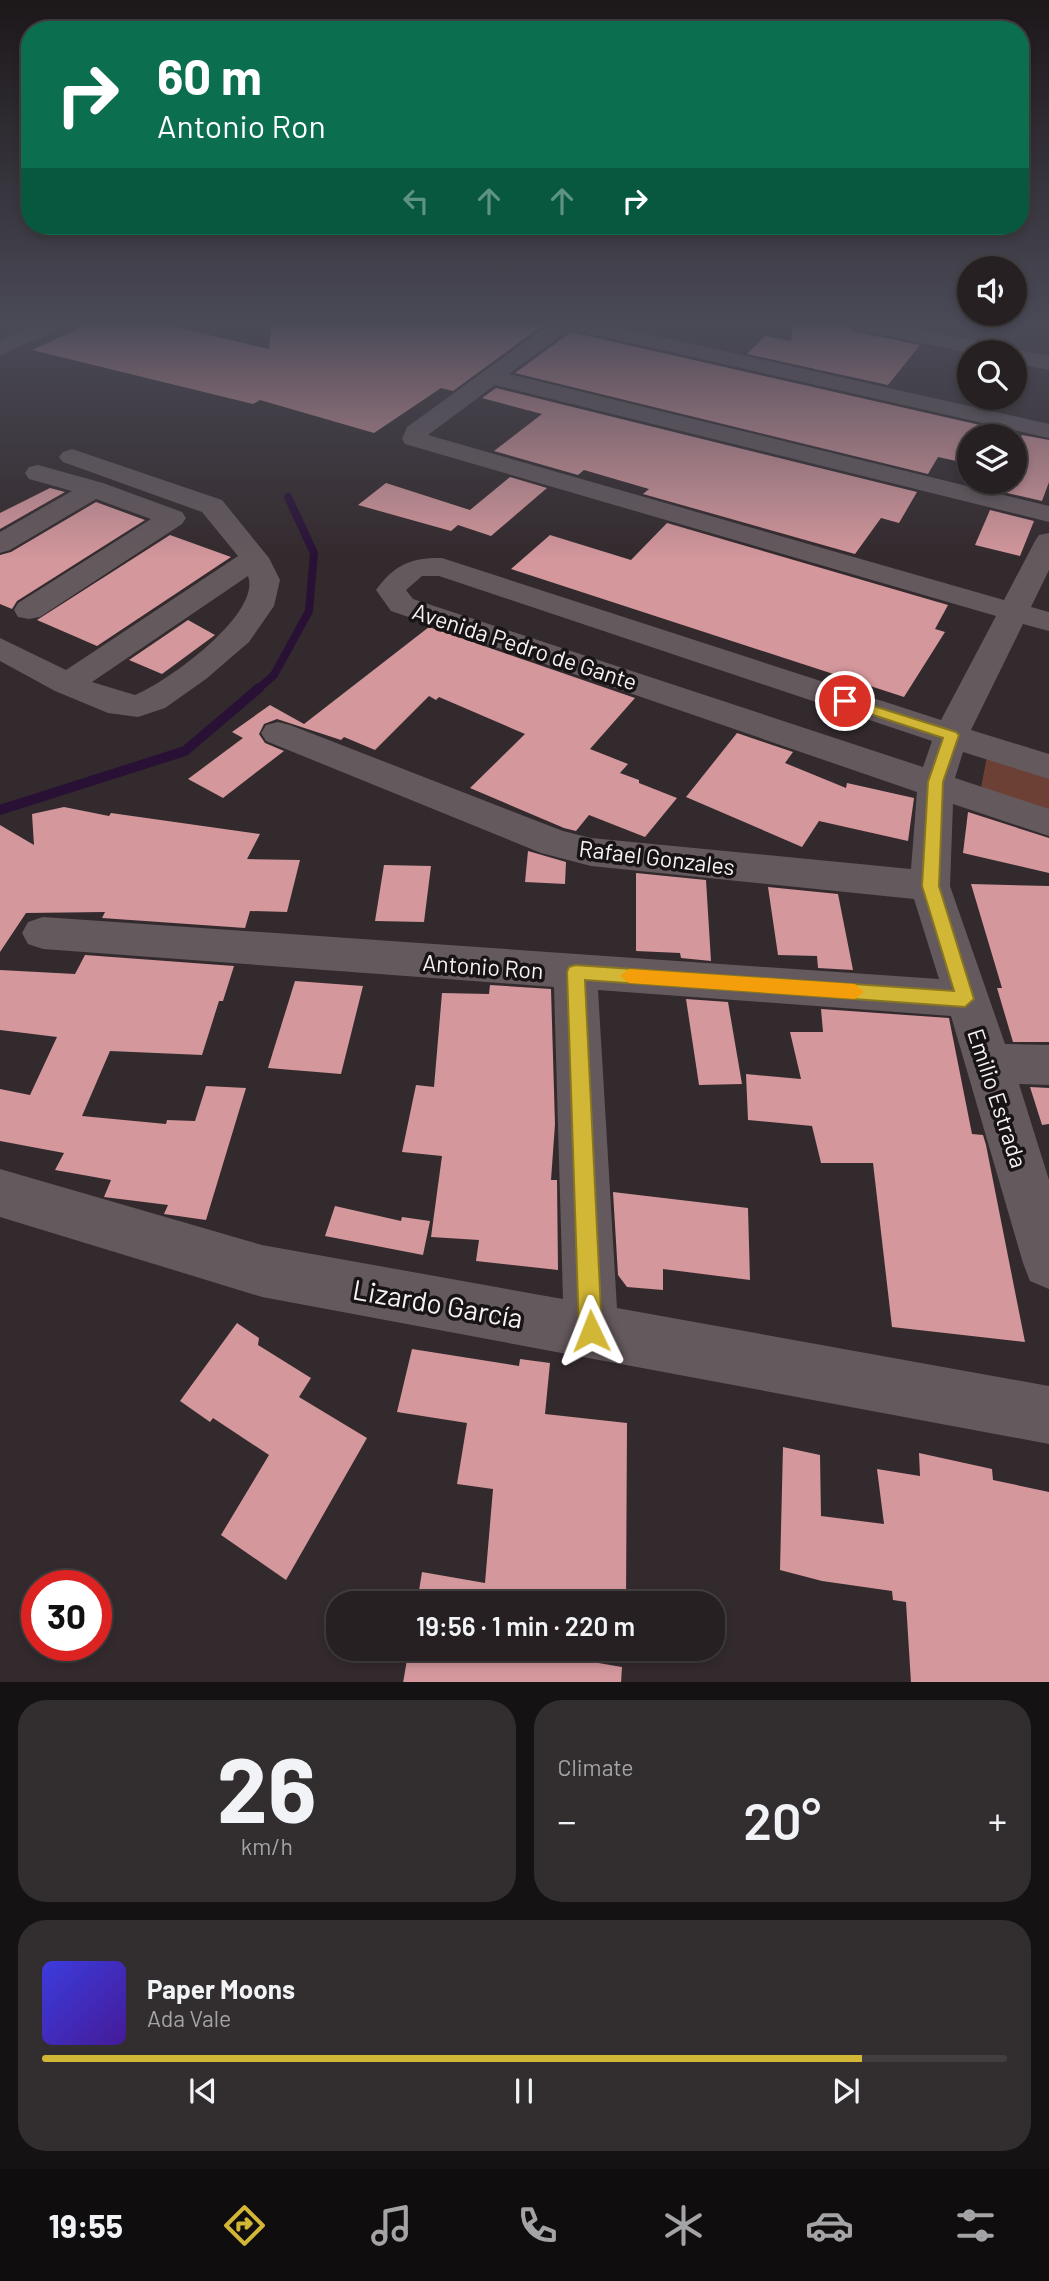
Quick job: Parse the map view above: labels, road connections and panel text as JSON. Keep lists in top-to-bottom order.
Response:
{
  "streets": {
    "street": [
      "Avenida Pedro de Gante",
      "Rafael Gonzales",
      "Antonio Ron",
      "Emilio Estrada",
      "Lizardo García"
    ]
  },
  "crossings": [
    ["Avenida Pedro de Gante", "Emilio Estrada"],
    ["Rafael Gonzales", "Emilio Estrada"],
    ["Antonio Ron", "Emilio Estrada"]
  ],
  "page": {
    "turn": ["60 m", "Antonio Ron"],
    "limit": "30",
    "trip": "19:56 · 1 min · 220 m",
    "tile": [
      ["26", "km/h"],
      "Climate"
    ],
    "heat": ["−", "20°", "+"],
    "song": ["Paper Moons", "Ada Vale"],
    "tabs": "19:55"
  }
}
